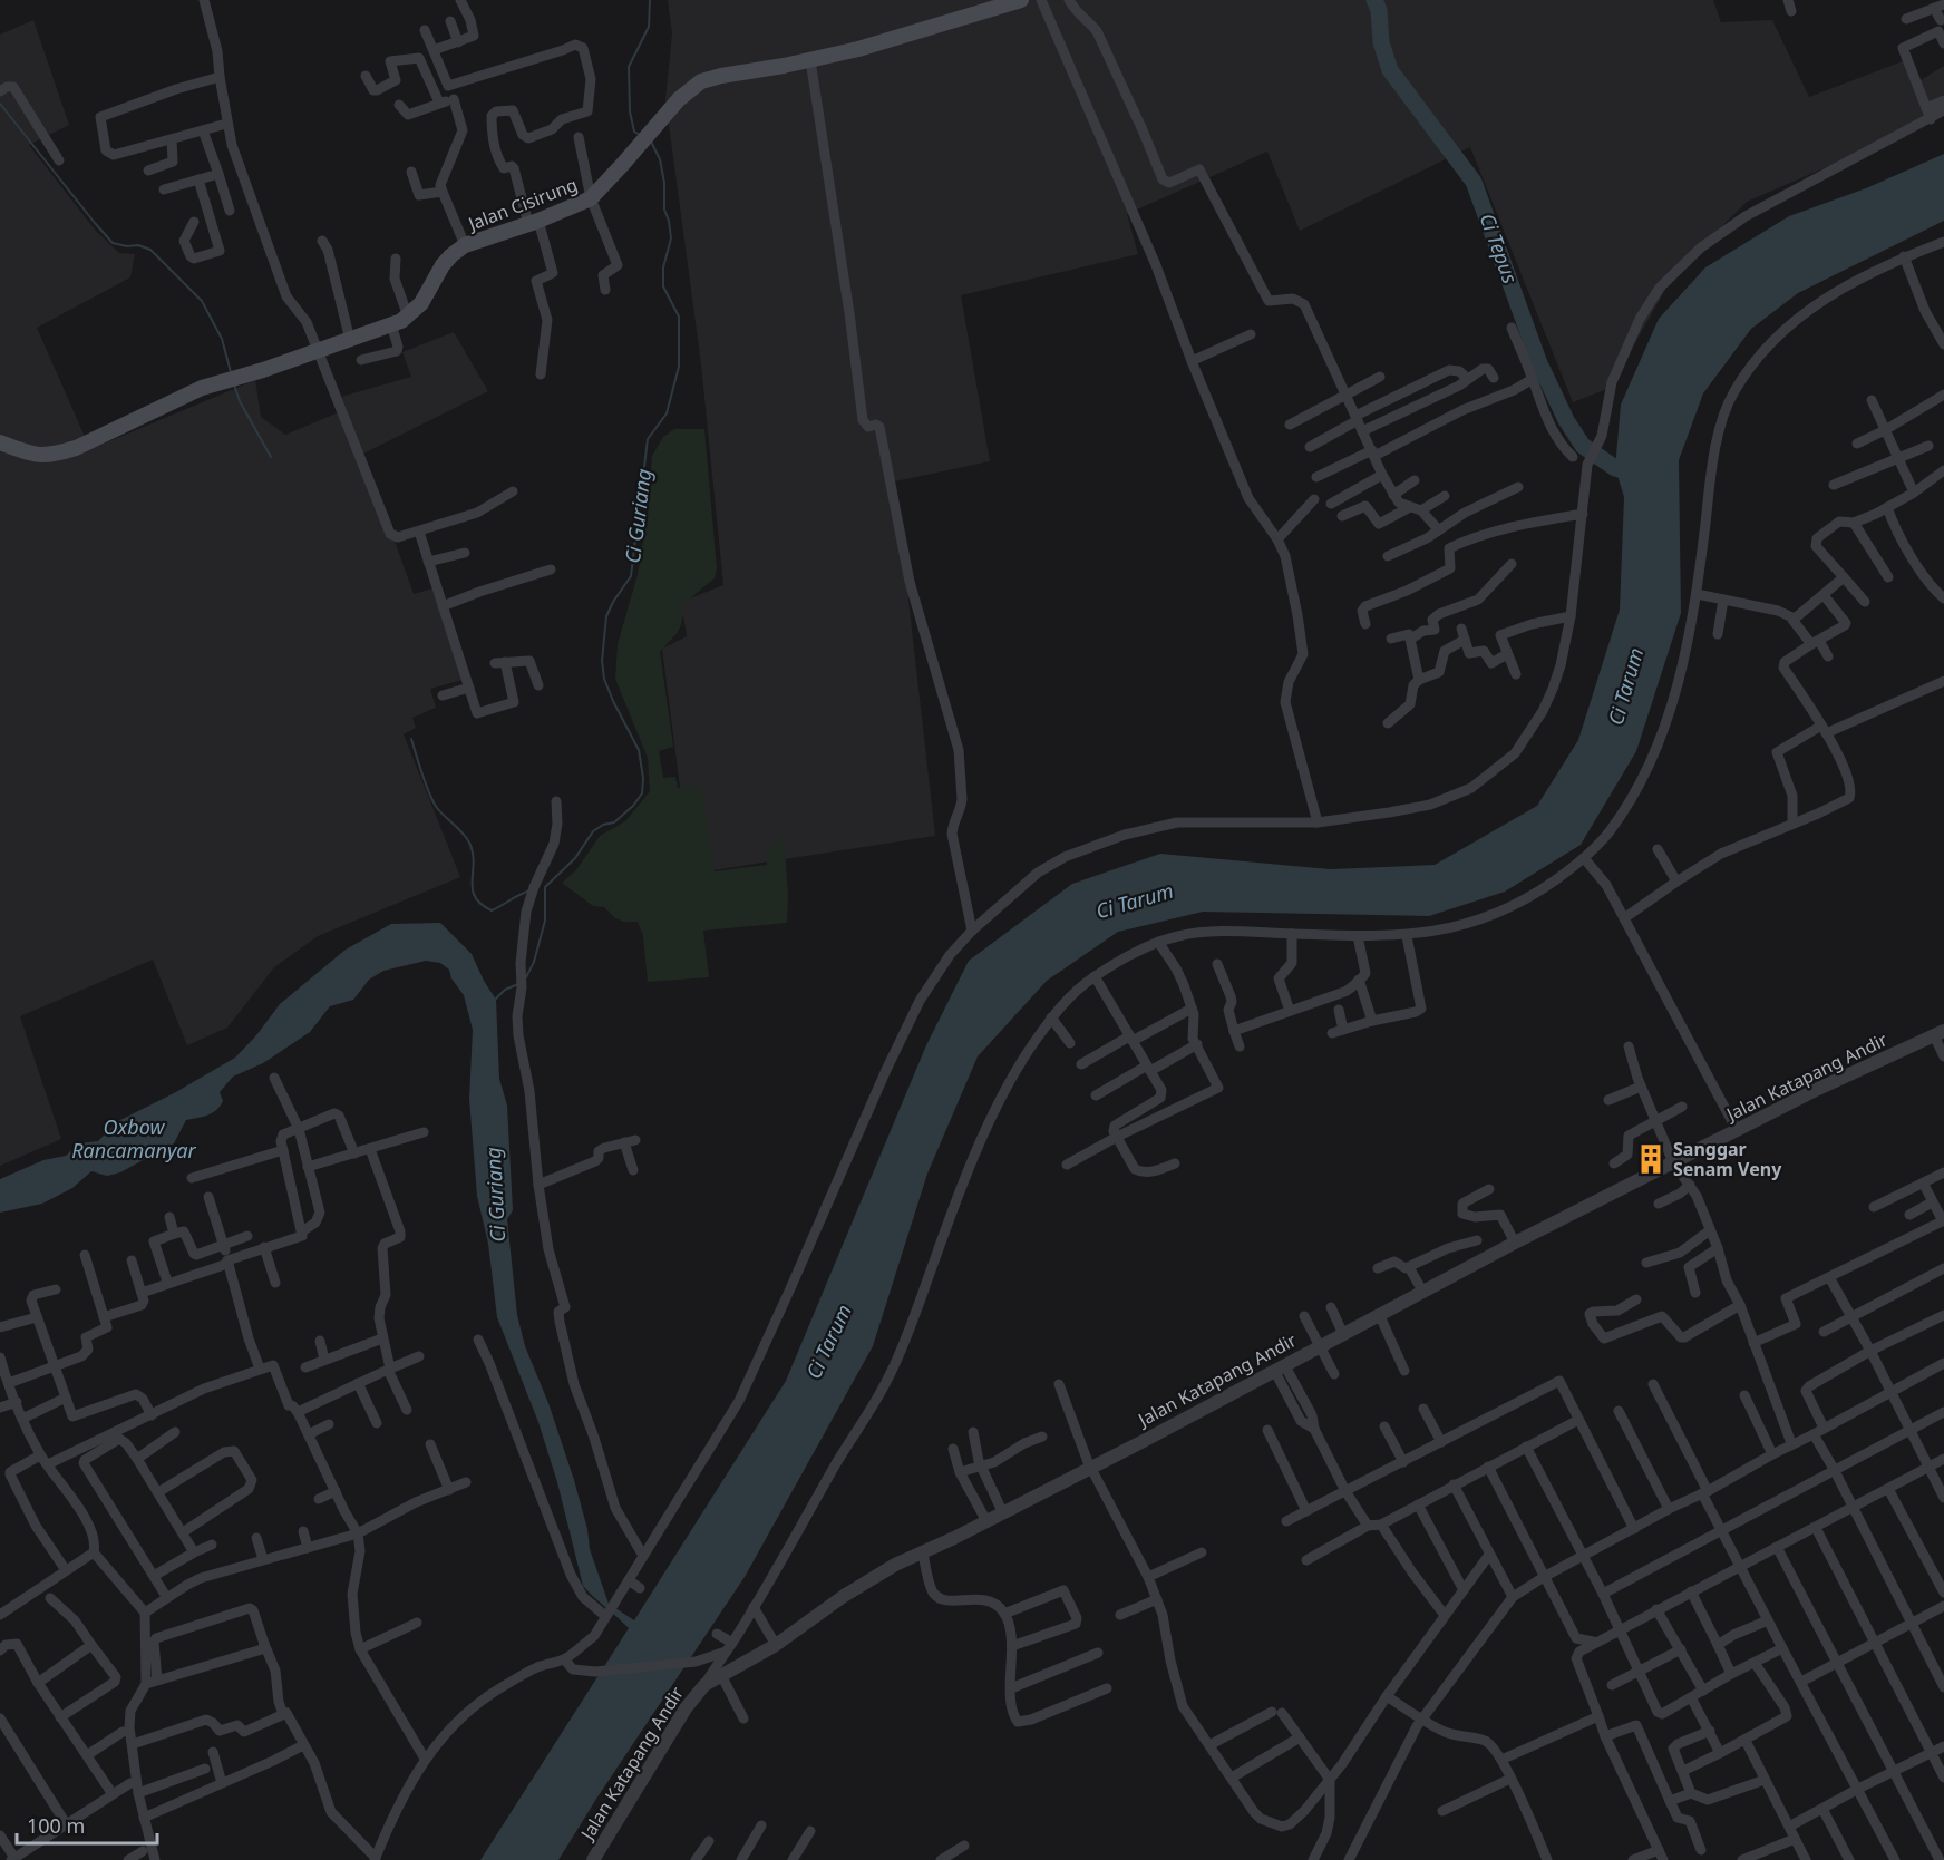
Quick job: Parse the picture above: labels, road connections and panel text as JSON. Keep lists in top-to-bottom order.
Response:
{
  "streets": {
    "main road": ["Jalan Cisirung"],
    "street": ["Jalan Katapang Andir"]
  },
  "water": [
    "Ci Tepus",
    "Ci Guriang",
    "Ci Tarum",
    "Oxbow Rancamanyar"
  ],
  "places": {
    "building": ["Sanggar Senam Veny"]
  },
  "scale_bar": "100 m"
}
